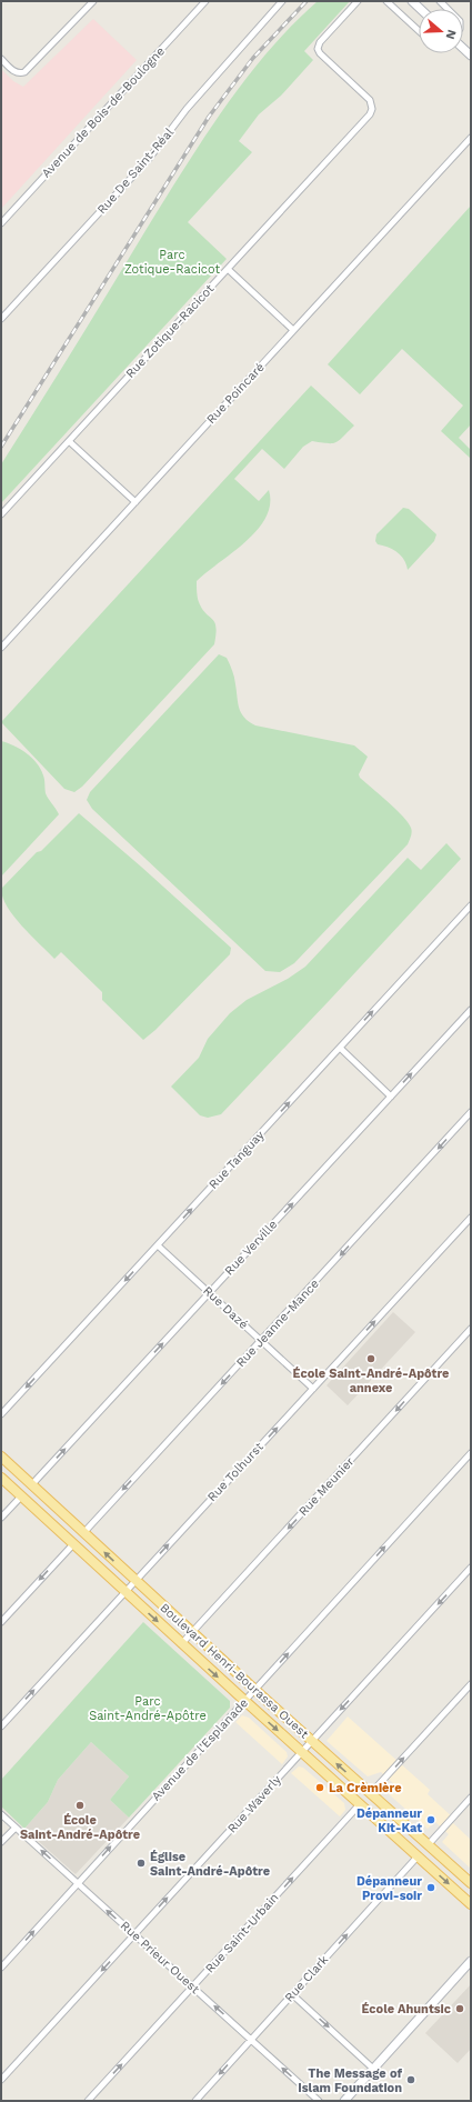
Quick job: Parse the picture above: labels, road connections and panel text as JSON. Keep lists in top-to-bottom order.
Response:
{
  "streets": {
    "main road": ["Boulevard Henri-Bourassa Ouest"],
    "street": [
      "Avenue de Bois-de-Boulogne",
      "Rue De Saint-Réal",
      "Rue Zotique-Racicot",
      "Rue Poincaré",
      "Rue Tanguay",
      "Rue Verville",
      "Rue Dazé",
      "Rue Jeanne-Mance",
      "Rue Tolhurst",
      "Rue Meunier",
      "Avenue de l'Esplanade",
      "Rue Waverly",
      "Rue Saint-Urbain",
      "Rue Prieur Ouest",
      "Rue Clark"
    ]
  },
  "crossings": [
    ["Rue Tanguay", "Rue Dazé"],
    ["Rue Verville", "Rue Dazé"],
    ["Rue Verville", "Boulevard Henri-Bourassa Ouest"],
    ["Rue Dazé", "Rue Jeanne-Mance"],
    ["Rue Dazé", "Rue Tolhurst"],
    ["Rue Jeanne-Mance", "Boulevard Henri-Bourassa Ouest"],
    ["Rue Tolhurst", "Boulevard Henri-Bourassa Ouest"],
    ["Rue Meunier", "Boulevard Henri-Bourassa Ouest"],
    ["Boulevard Henri-Bourassa Ouest", "Avenue de l'Esplanade"],
    ["Boulevard Henri-Bourassa Ouest", "Rue Waverly"],
    ["Boulevard Henri-Bourassa Ouest", "Rue Saint-Urbain"],
    ["Boulevard Henri-Bourassa Ouest", "Rue Clark"],
    ["Avenue de l'Esplanade", "Rue Prieur Ouest"],
    ["Rue Waverly", "Rue Prieur Ouest"],
    ["Rue Saint-Urbain", "Rue Prieur Ouest"],
    ["Rue Prieur Ouest", "Rue Clark"]
  ],
  "one_way": [
    "Rue Verville",
    "Rue Jeanne-Mance",
    "Rue Tolhurst",
    "Rue Meunier",
    "Avenue de l'Esplanade",
    "Rue Saint-Urbain",
    "Rue Prieur Ouest"
  ],
  "parks": ["Parc Zotique-Racicot", "Parc Saint-André-Apôtre"],
  "places": [
    "École Saint-André-Apôtre annexe",
    "La Crèmière",
    "École Saint-André-Apôtre",
    "Dépanneur Kit-Kat",
    "Église Saint-André-Apôtre",
    "Dépanneur Provi-soir",
    "École Ahuntsic",
    "The Message of Islam Foundation"
  ],
  "north": "right"
}
